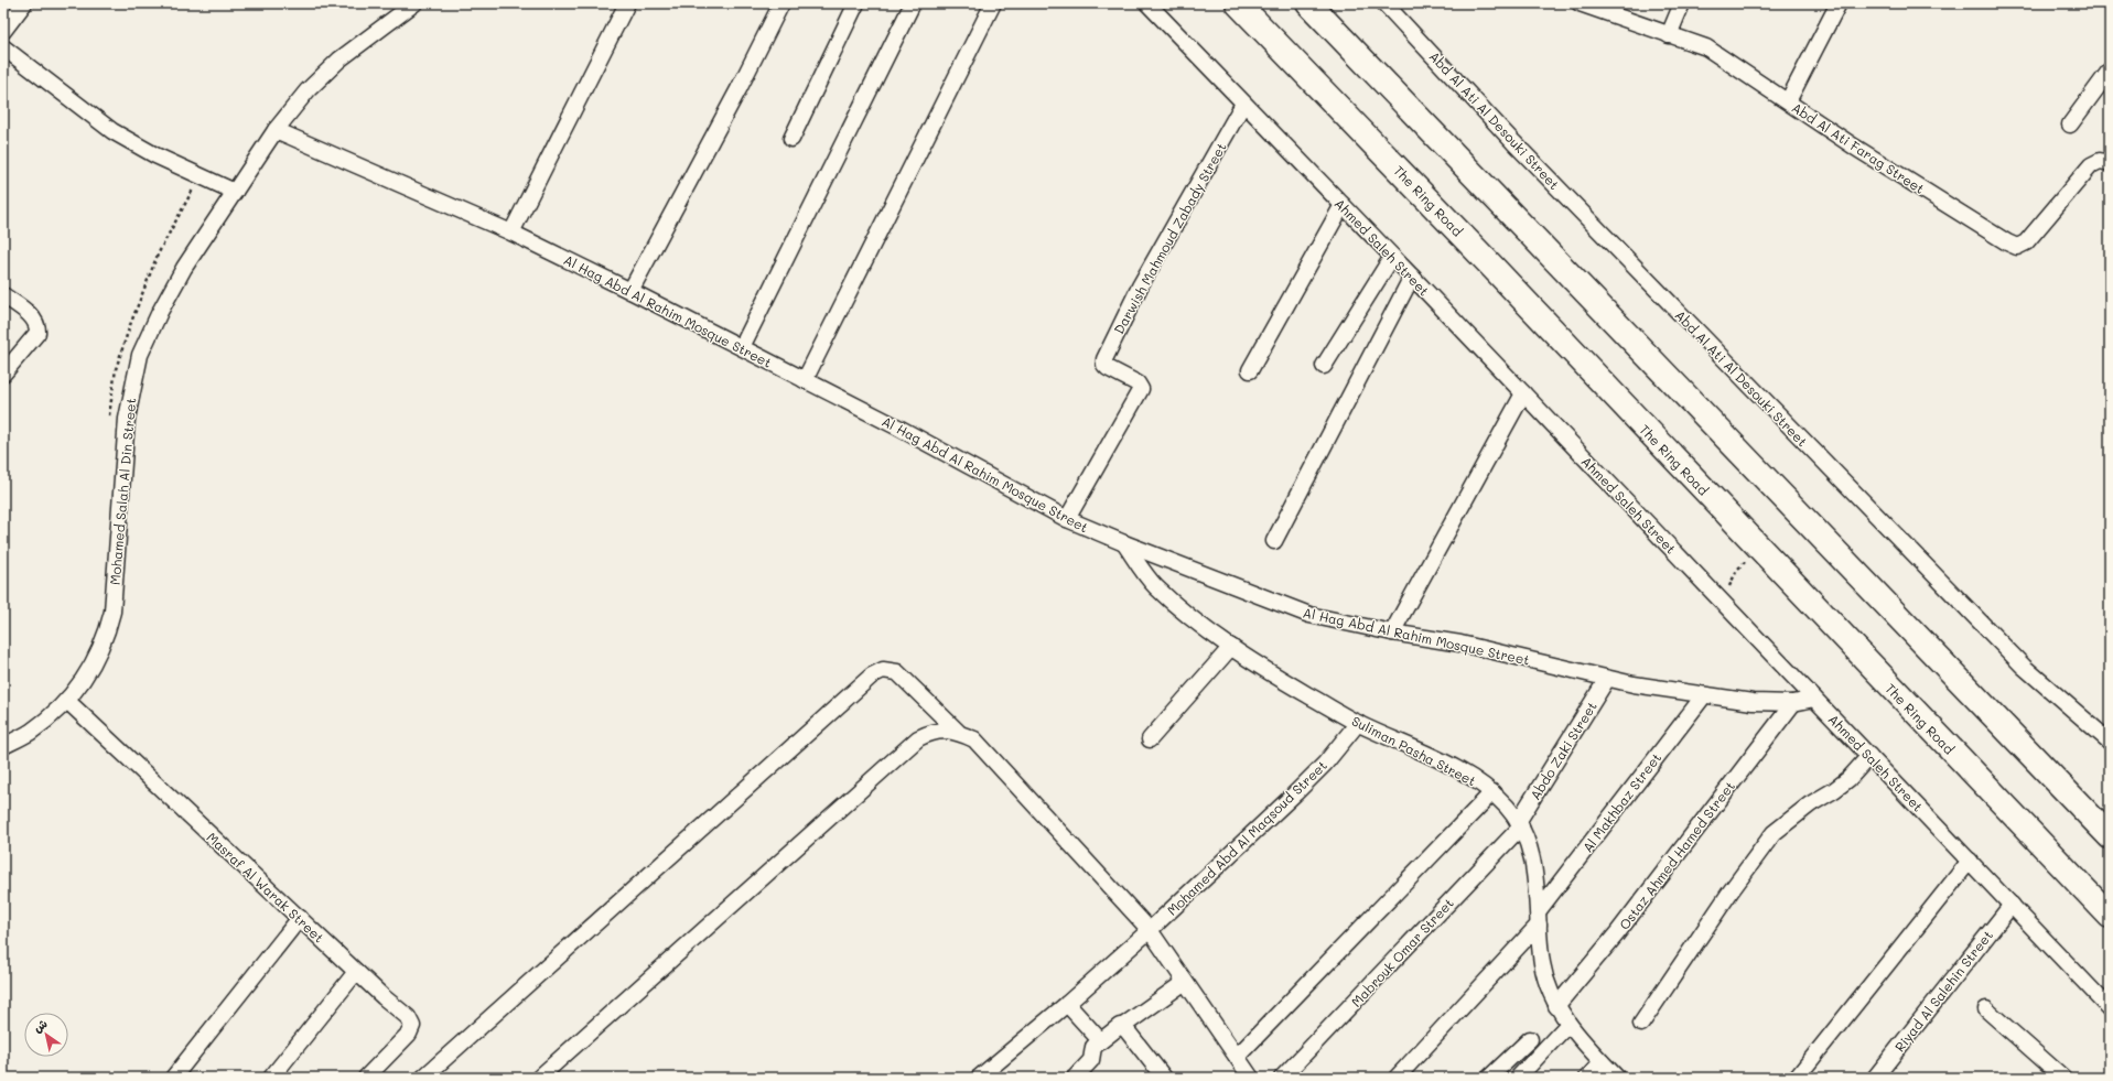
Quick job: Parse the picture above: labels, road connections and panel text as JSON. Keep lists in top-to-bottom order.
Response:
{
  "streets": {
    "highway": ["The Ring Road"],
    "street": [
      "Abd Al Ati Al Desouki Street",
      "Abd Al Ati Farag Street",
      "Darwish Mahmoud Zabady Street",
      "Ahmed Saleh Street",
      "Al Hag Abd Al Rahim Mosque Street",
      "Mohamed Salah Al Din Street",
      "Suliman Pasha Street",
      "Abdo Zaki Street",
      "Al Makhbaz Street",
      "Mohamed Abd Al Maqsoud Street",
      "Ostaz Ahmed Hamed Street",
      "Masraf Al Warak Street",
      "Mabrouk Omar Street",
      "Riyad Al Salehin Street"
    ]
  },
  "crossings": [
    ["Darwish Mahmoud Zabady Street", "Ahmed Saleh Street"],
    ["Darwish Mahmoud Zabady Street", "Al Hag Abd Al Rahim Mosque Street"],
    ["Ahmed Saleh Street", "Al Hag Abd Al Rahim Mosque Street"],
    ["Ahmed Saleh Street", "Riyad Al Salehin Street"],
    ["Al Hag Abd Al Rahim Mosque Street", "Mohamed Salah Al Din Street"],
    ["Al Hag Abd Al Rahim Mosque Street", "Suliman Pasha Street"],
    ["Al Hag Abd Al Rahim Mosque Street", "Abdo Zaki Street"],
    ["Al Hag Abd Al Rahim Mosque Street", "Al Makhbaz Street"],
    ["Al Hag Abd Al Rahim Mosque Street", "Ostaz Ahmed Hamed Street"],
    ["Mohamed Salah Al Din Street", "Masraf Al Warak Street"],
    ["Suliman Pasha Street", "Abdo Zaki Street"],
    ["Suliman Pasha Street", "Al Makhbaz Street"],
    ["Suliman Pasha Street", "Mohamed Abd Al Maqsoud Street"],
    ["Suliman Pasha Street", "Ostaz Ahmed Hamed Street"],
    ["Suliman Pasha Street", "Mabrouk Omar Street"],
    ["Abdo Zaki Street", "Mabrouk Omar Street"]
  ],
  "north": "top left"
}
